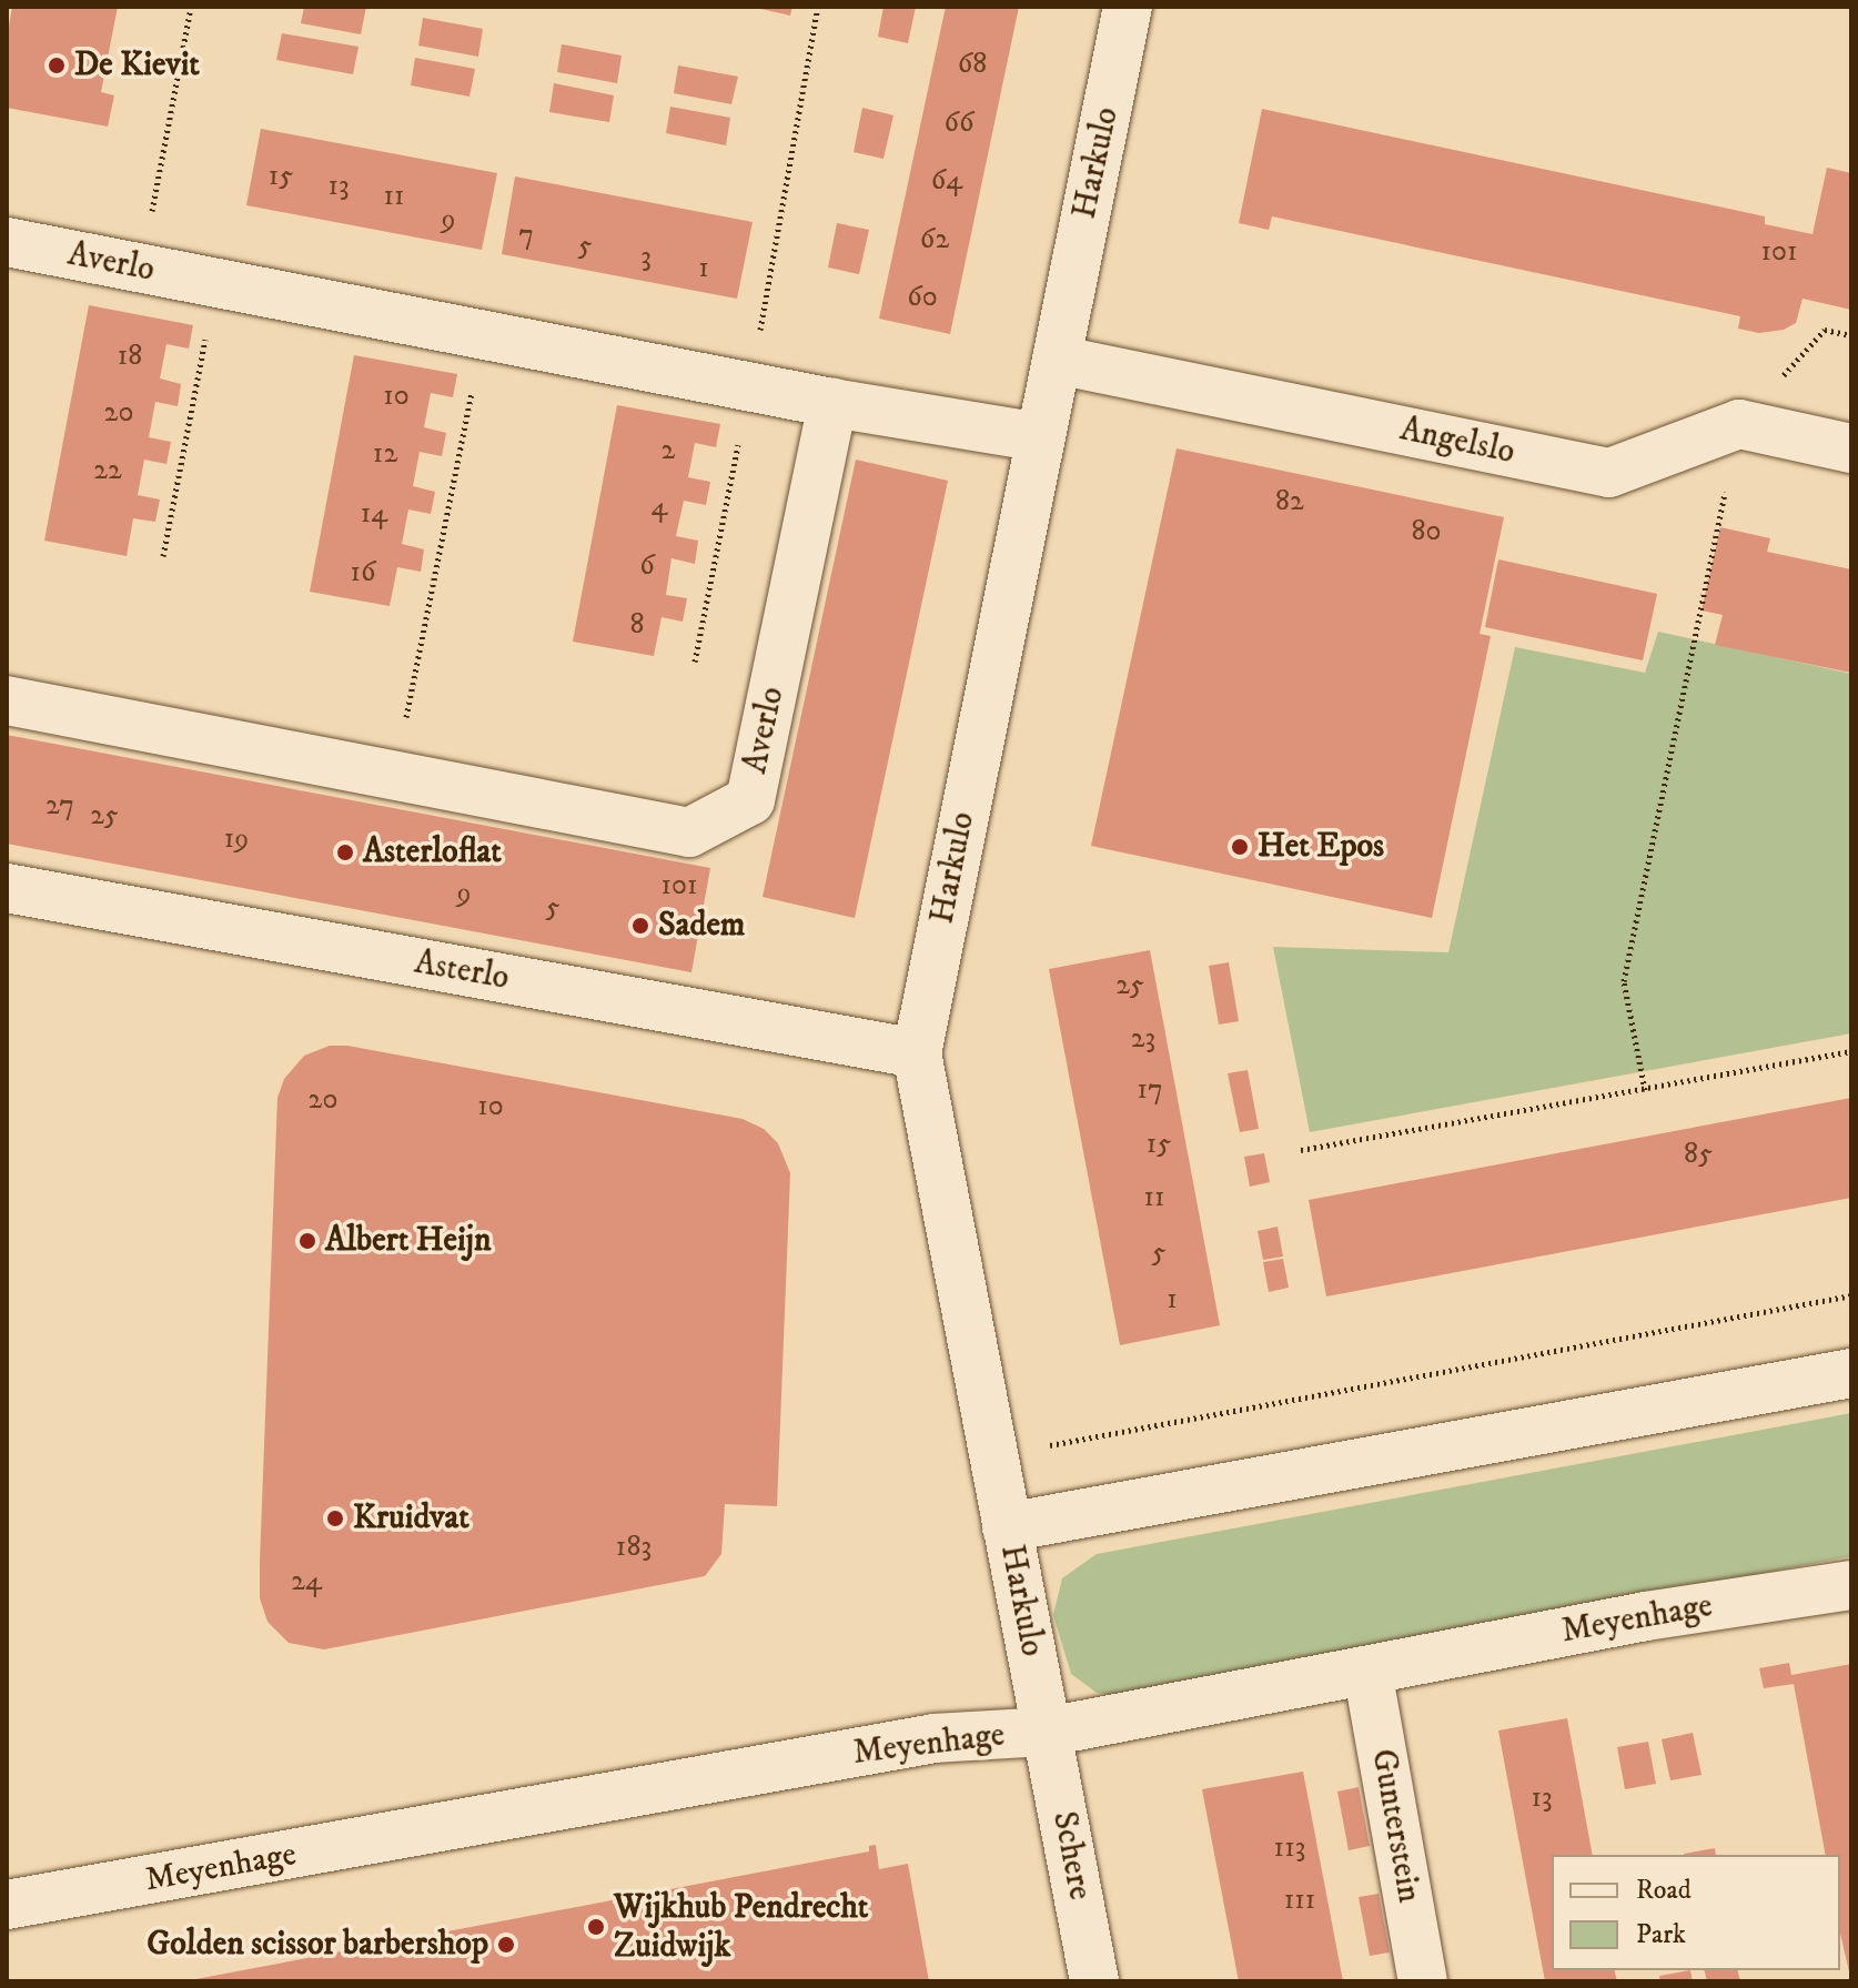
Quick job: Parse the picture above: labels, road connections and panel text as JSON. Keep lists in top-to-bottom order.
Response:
{
  "streets": {
    "street": [
      "Harkulo",
      "Averlo",
      "Angelslo",
      "Asterlo",
      "Meyenhage",
      "Gunterstein",
      "Schere"
    ]
  },
  "crossings": [
    ["Harkulo", "Averlo"],
    ["Harkulo", "Angelslo"],
    ["Harkulo", "Asterlo"],
    ["Harkulo", "Meyenhage"],
    ["Harkulo", "Schere"],
    ["Meyenhage", "Gunterstein"],
    ["Meyenhage", "Schere"]
  ],
  "places": [
    "De Kievit",
    "Het Epos",
    "Asterloflat",
    "Sadem",
    "Albert Heijn",
    "Kruidvat",
    "Wijkhub Pendrecht Zuidwijk",
    "Golden scissor barbershop"
  ],
  "house_numbers": [
    "68",
    "66",
    "15",
    "64",
    "13",
    "11",
    "9",
    "7",
    "62",
    "5",
    "101",
    "3",
    "1",
    "60",
    "18",
    "10",
    "20",
    "2",
    "12",
    "22",
    "82",
    "4",
    "14",
    "80",
    "6",
    "16",
    "8",
    "27",
    "25",
    "19",
    "101",
    "9",
    "5",
    "25",
    "23",
    "17",
    "20",
    "10",
    "15",
    "85",
    "11",
    "5",
    "1",
    "183",
    "24",
    "13",
    "113",
    "111"
  ],
  "legend": ["Road", "Park"]
}
